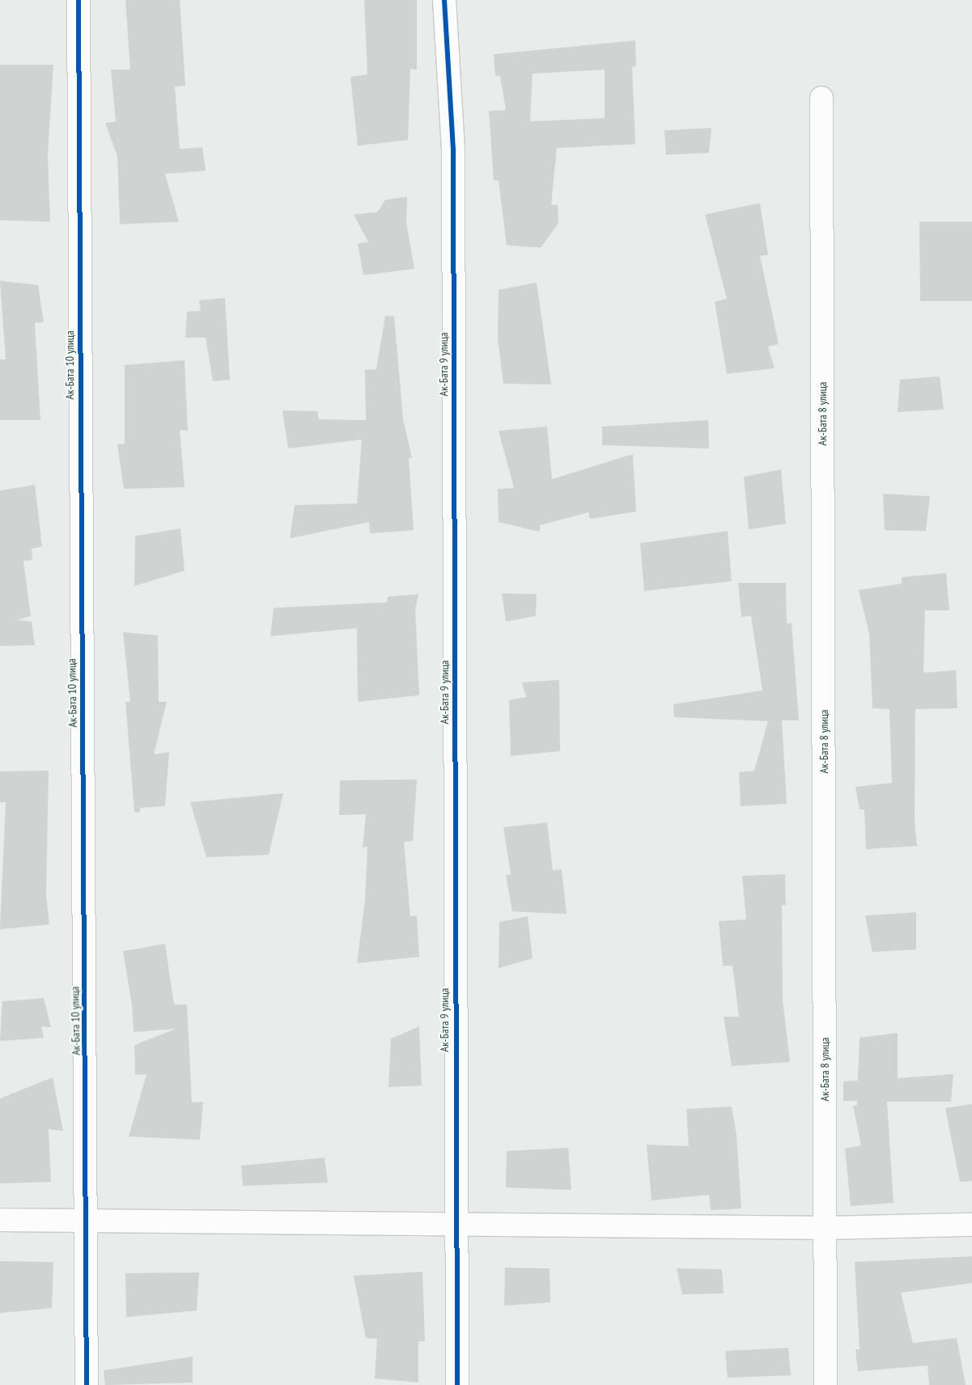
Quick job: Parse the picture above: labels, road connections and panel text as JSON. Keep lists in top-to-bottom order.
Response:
{
  "streets": {
    "street": ["Ак-Бата 9 улица", "Ак-Бата 10 улица", "Ак-Бата 8 улица"]
  }
}
